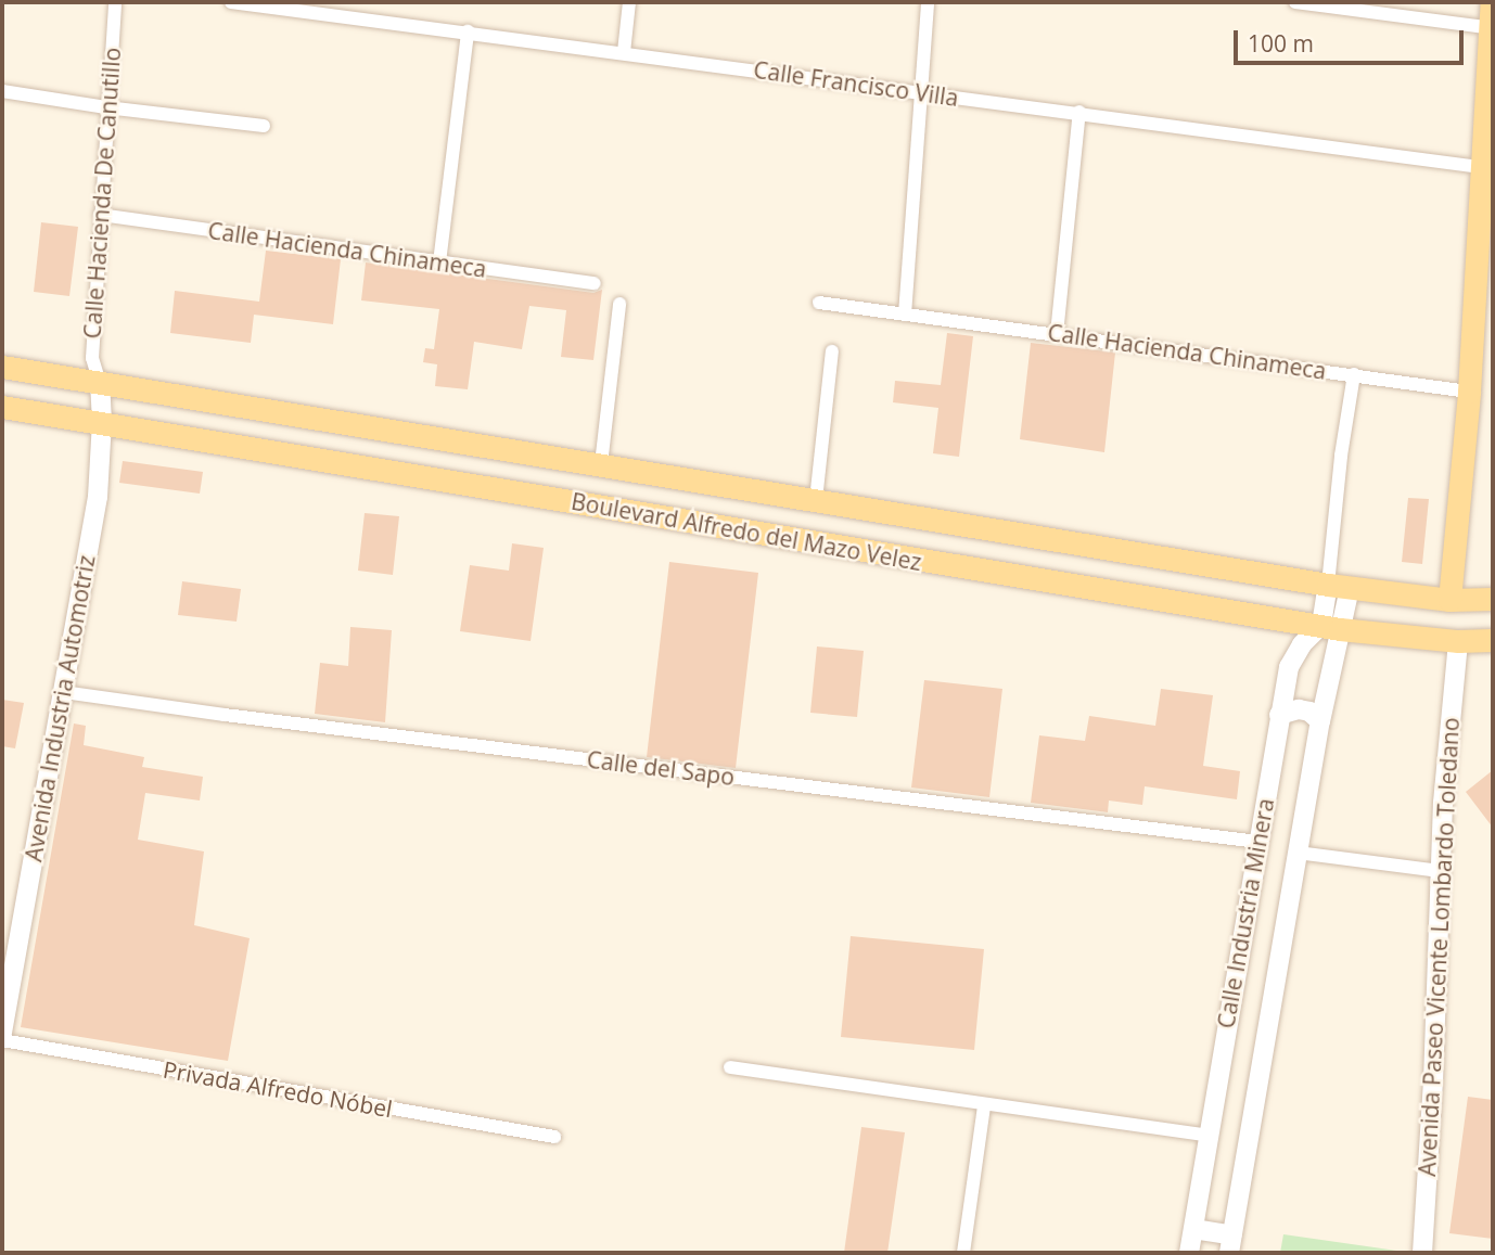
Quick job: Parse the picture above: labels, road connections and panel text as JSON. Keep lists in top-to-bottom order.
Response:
{
  "streets": {
    "main road": [
      "Boulevard Alfredo del Mazo Velez",
      "Avenida Industria Automotriz",
      "Calle Industria Minera",
      "Avenida Paseo Vicente Lombardo Toledano"
    ],
    "street": [
      "Calle Francisco Villa",
      "Calle Hacienda De Canutillo",
      "Calle Hacienda Chinameca",
      "Calle del Sapo",
      "Privada Alfredo Nóbel"
    ]
  },
  "crossings": [
    ["Calle Hacienda De Canutillo", "Calle Hacienda Chinameca"],
    ["Calle Hacienda De Canutillo", "Boulevard Alfredo del Mazo Velez"],
    ["Calle Hacienda De Canutillo", "Avenida Industria Automotriz"],
    ["Boulevard Alfredo del Mazo Velez", "Avenida Industria Automotriz"],
    ["Boulevard Alfredo del Mazo Velez", "Calle Industria Minera"],
    ["Boulevard Alfredo del Mazo Velez", "Avenida Paseo Vicente Lombardo Toledano"],
    ["Avenida Industria Automotriz", "Calle del Sapo"],
    ["Calle del Sapo", "Calle Industria Minera"]
  ],
  "scale_bar": "100 m"
}
